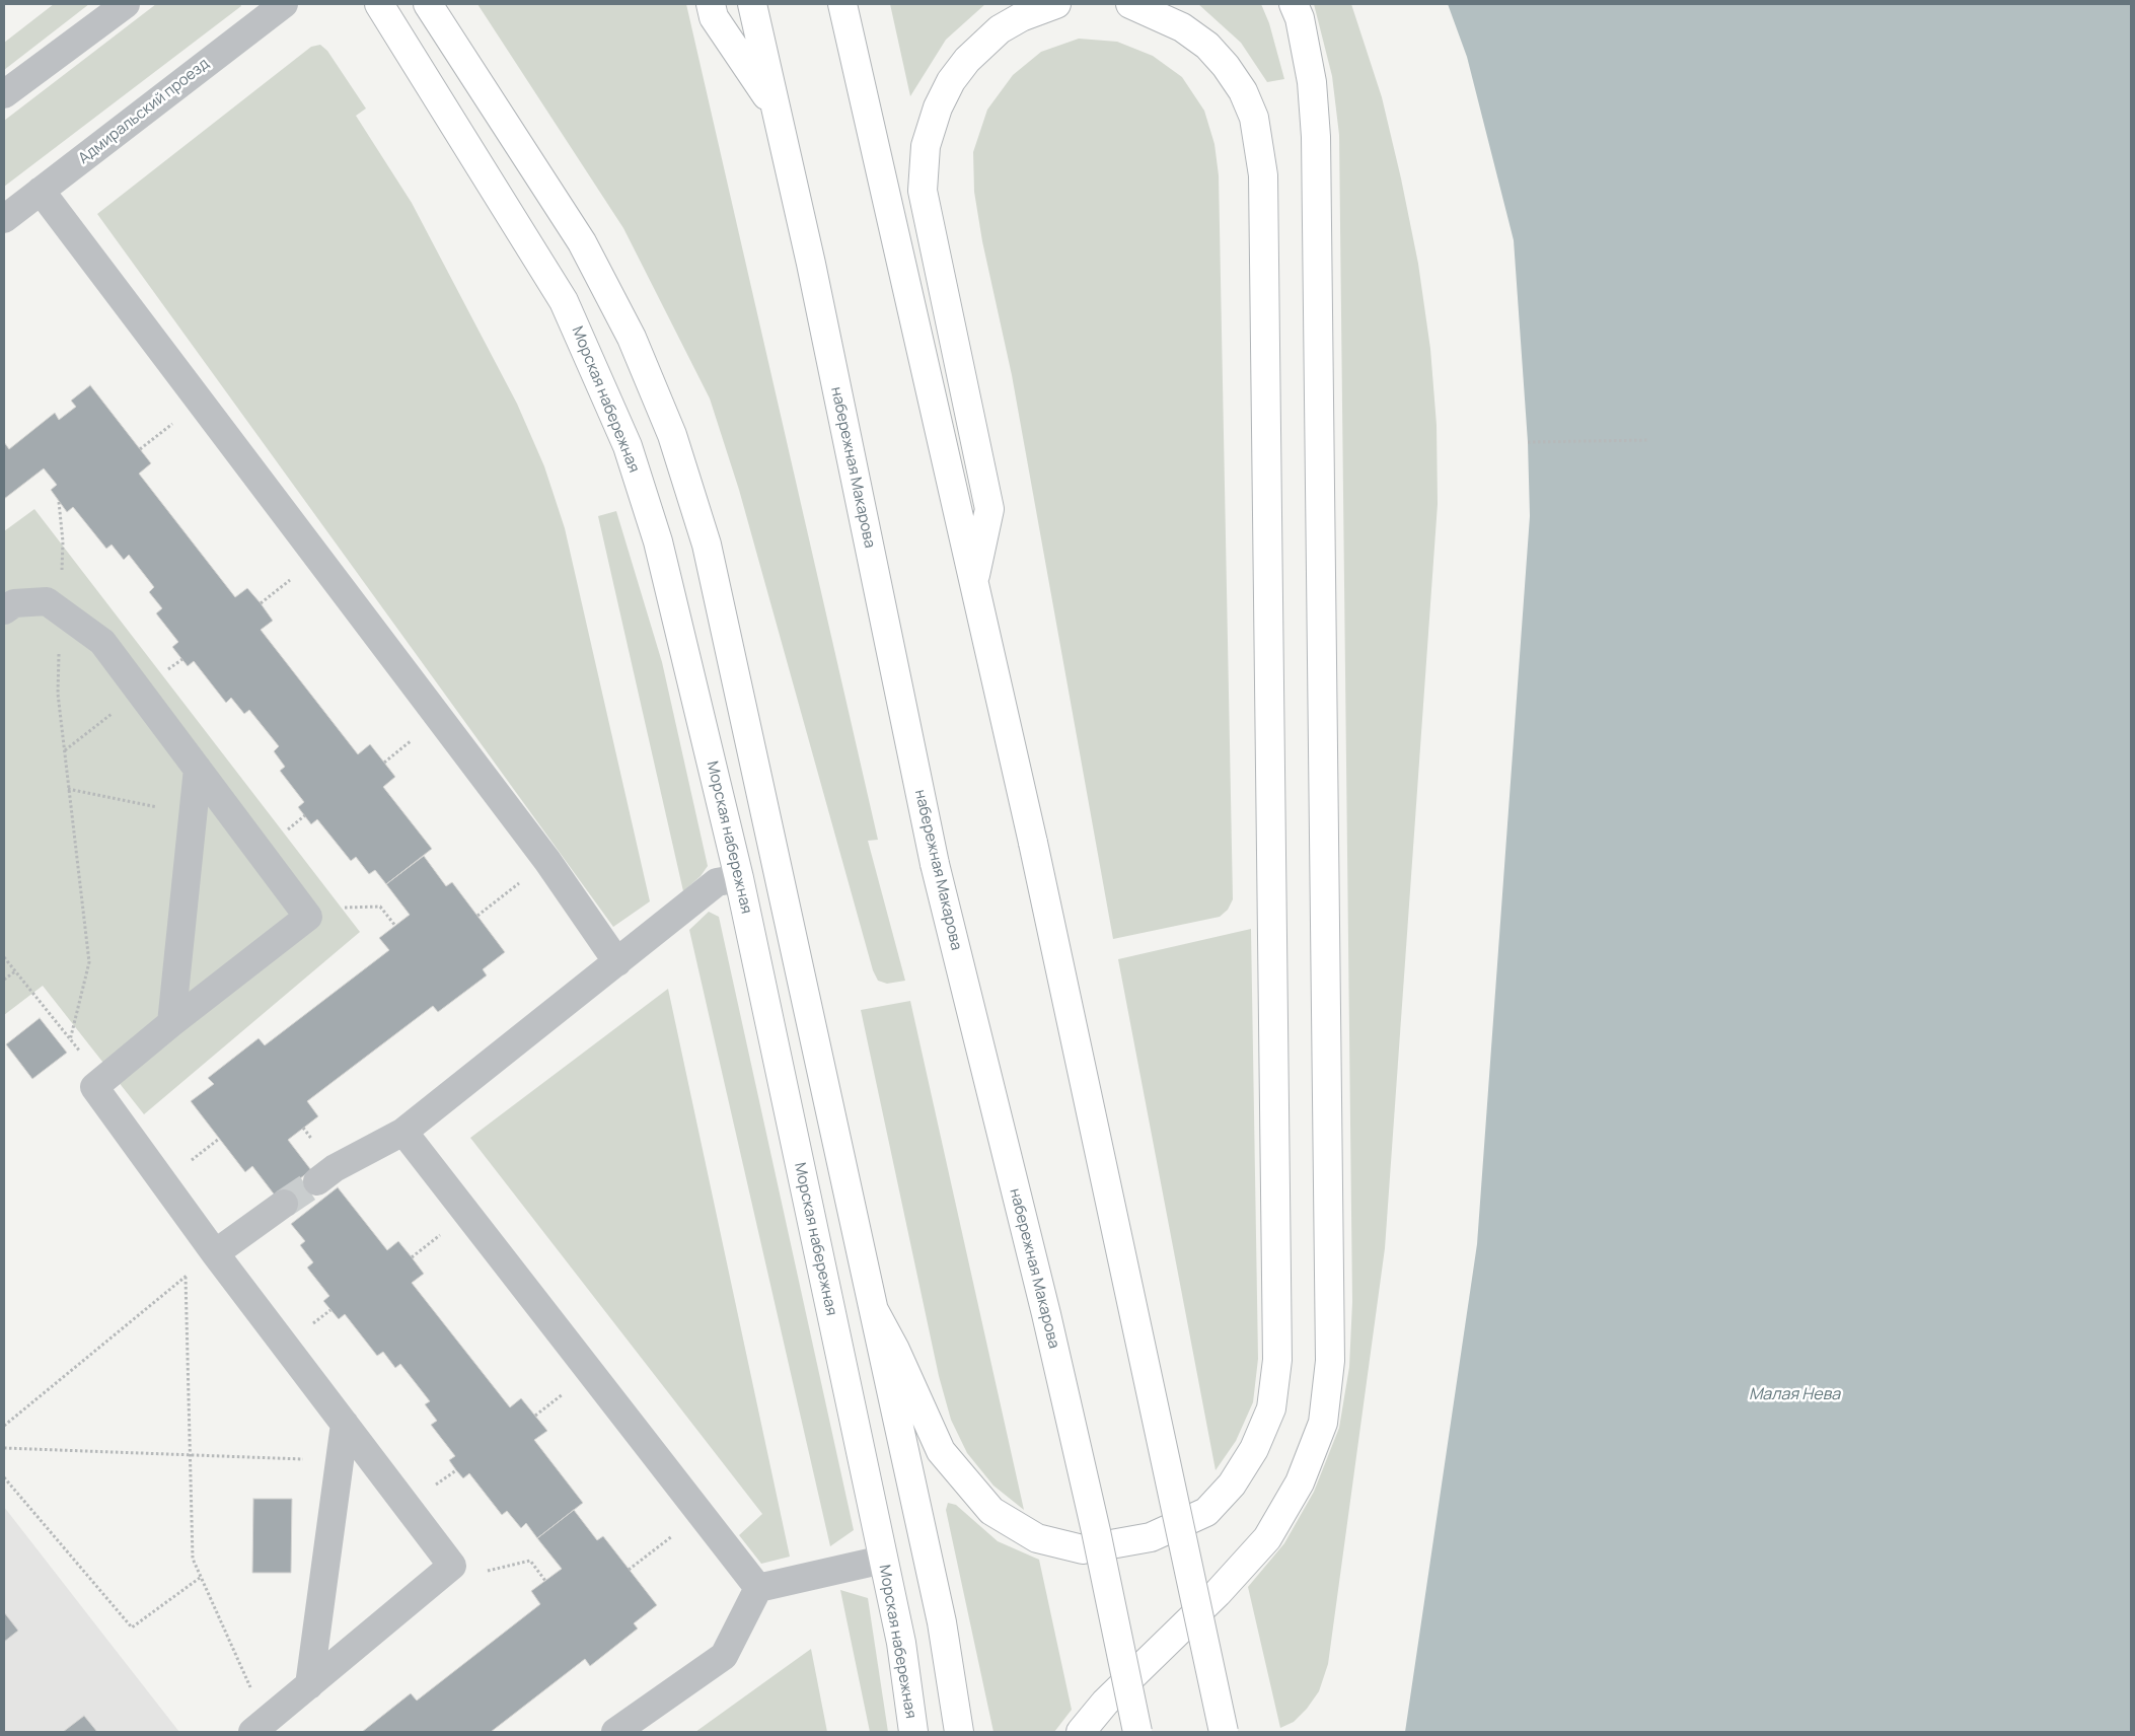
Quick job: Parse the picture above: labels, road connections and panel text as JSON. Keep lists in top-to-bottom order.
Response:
{
  "streets": {
    "main road": ["Морская набережная", "набережная Макарова"],
    "street": ["Адмиральский проезд"]
  },
  "water": ["Малая Нева"]
}
